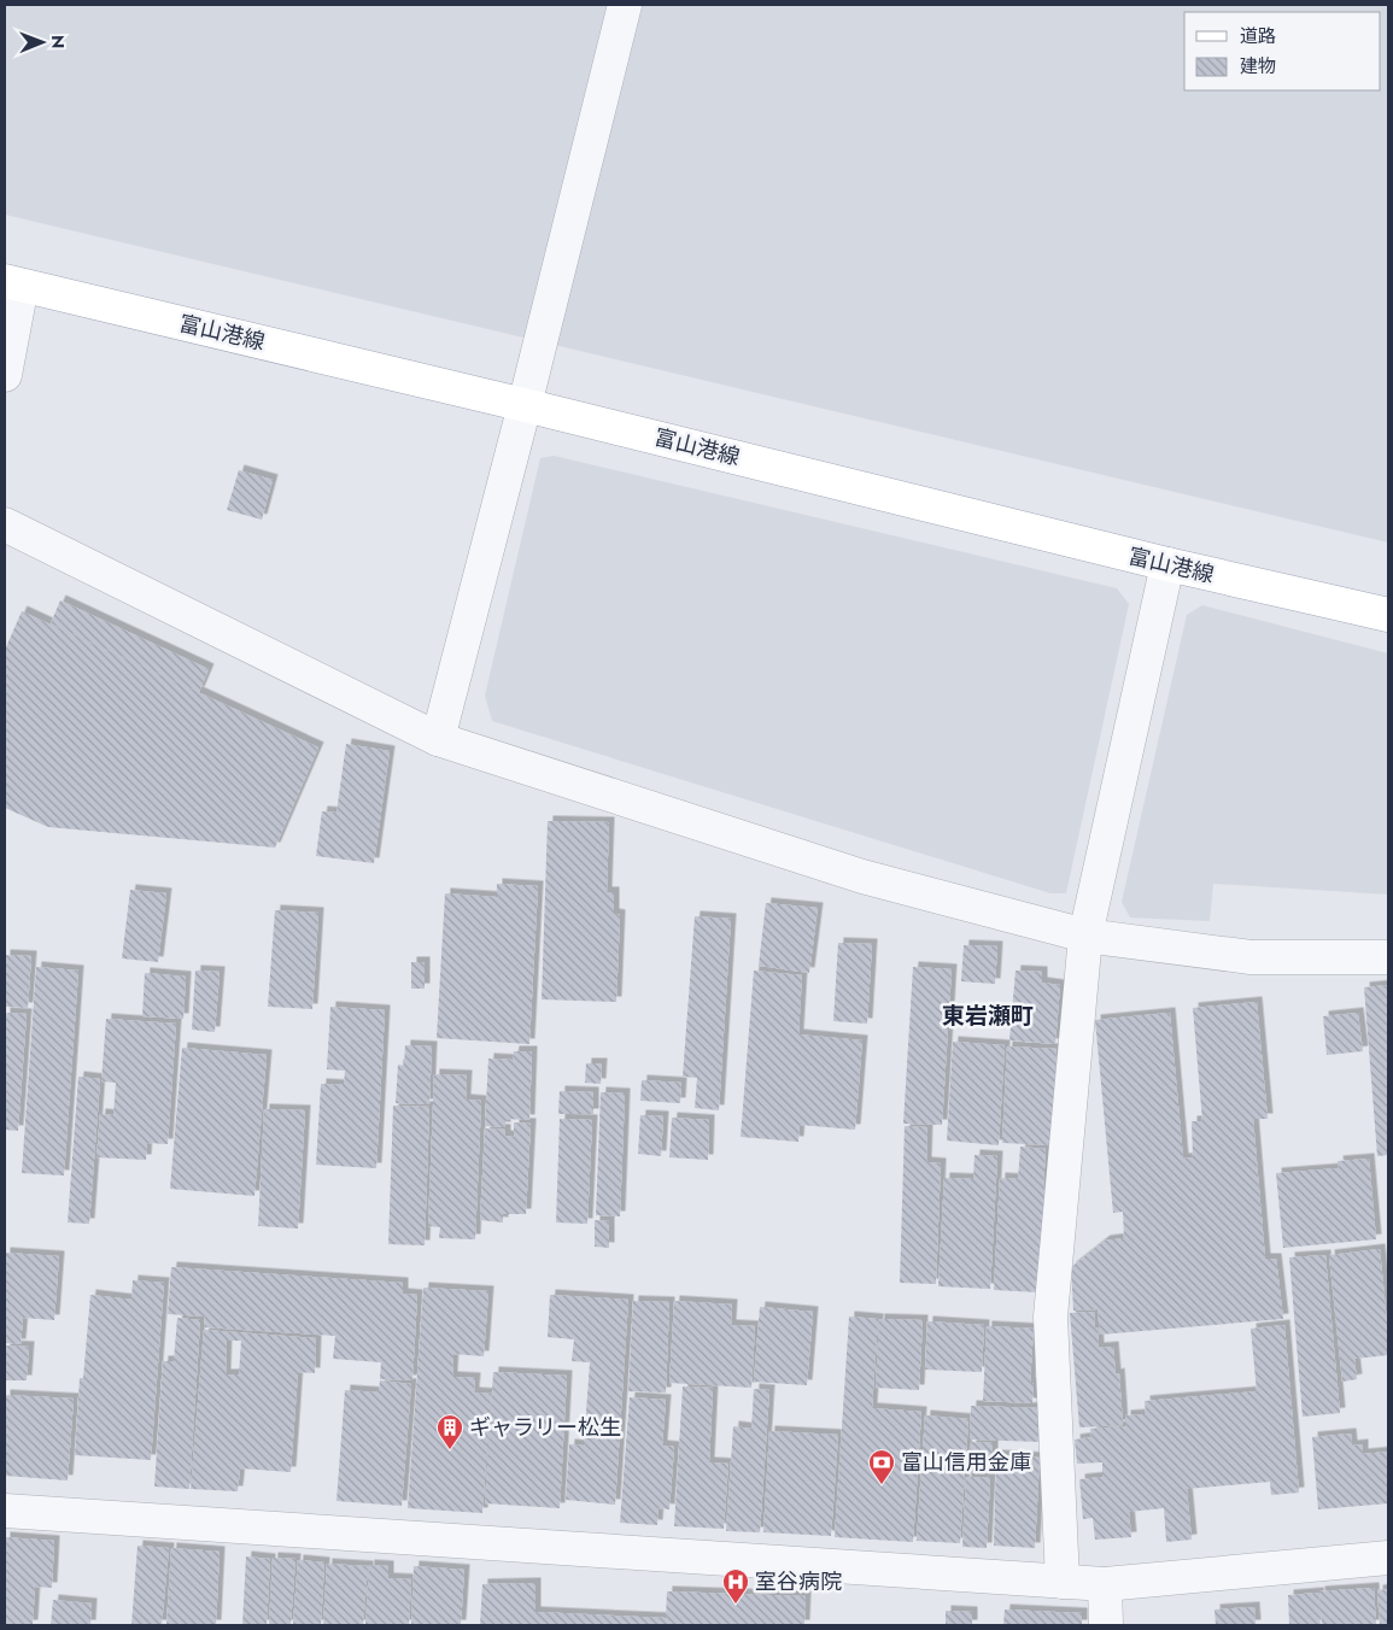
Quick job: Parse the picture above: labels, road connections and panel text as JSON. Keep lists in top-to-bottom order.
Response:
{
  "streets": {
    "main road": ["富山港線"]
  },
  "districts": ["東岩瀬町"],
  "places": {
    "building": ["ギャラリー松生"],
    "bank": ["富山信用金庫"],
    "hospital": ["室谷病院"]
  },
  "legend": ["道路", "建物"],
  "north": "right"
}
